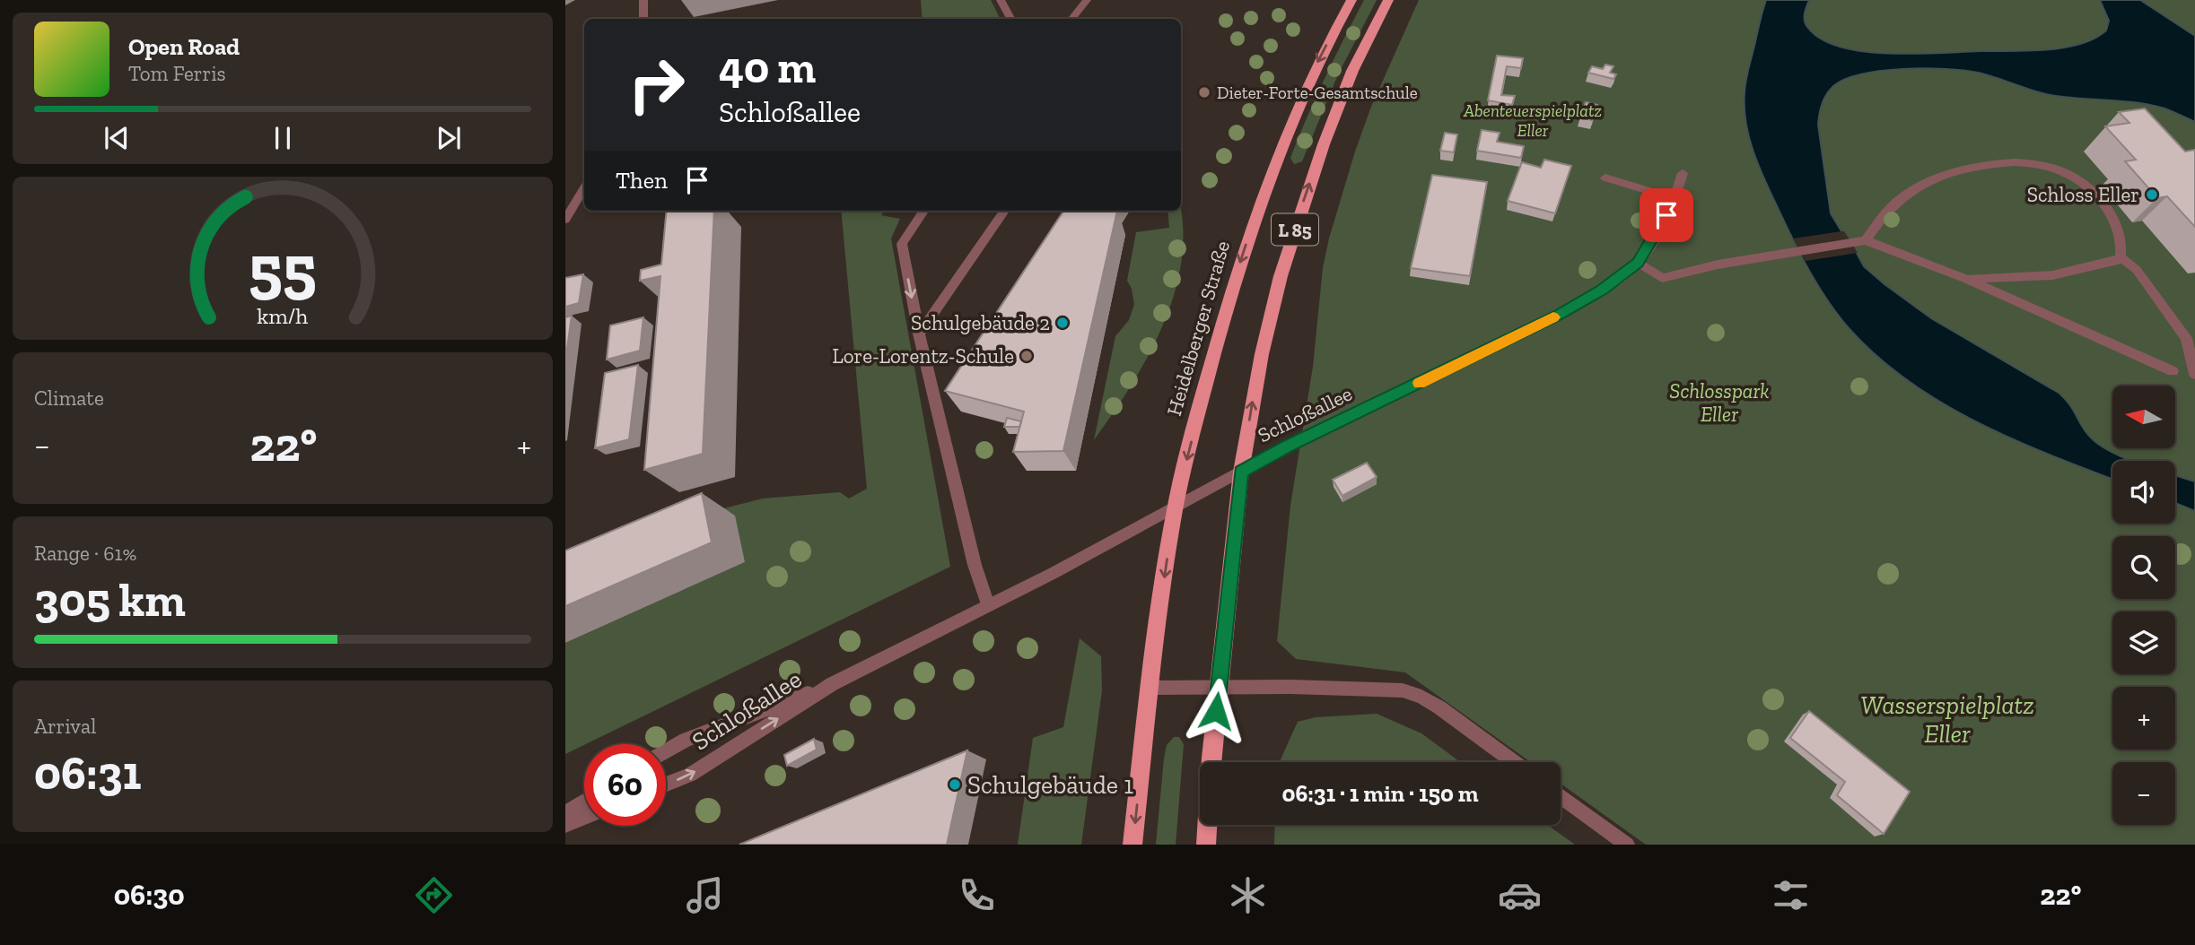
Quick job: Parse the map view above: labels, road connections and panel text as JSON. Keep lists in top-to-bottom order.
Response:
{
  "streets": {
    "main road": ["L 85", "Heidelberger Straße"],
    "street": ["Schloßallee"]
  },
  "crossings": [
    ["L 85", "Schloßallee"],
    ["Heidelberger Straße", "Schloßallee"]
  ],
  "parks": ["Abenteuerspielplatz Eller", "Schlosspark Eller", "Wasserspielplatz Eller"],
  "places": [
    "Dieter-Forte-Gesamtschule",
    "Schloss Eller",
    "Schulgebäude 2",
    "Lore-Lorentz-Schule",
    "Schulgebäude 1"
  ],
  "north": "left",
  "page": {
    "turn": ["40 m", "Schloßallee"],
    "song": ["Open Road", "Tom Ferris"],
    "then": "Then",
    "tile": [
      "Climate",
      ["Range · 61%", "305 km"],
      ["Arrival", "06:31"]
    ],
    "map_buttons": ["+", "−"],
    "heat": ["−", "22°", "+"],
    "limit": "60",
    "trip": "06:31 · 1 min · 150 m",
    "tabs": ["06:30", "22°"],
    "gauge": ["55", "km/h"]
  }
}
